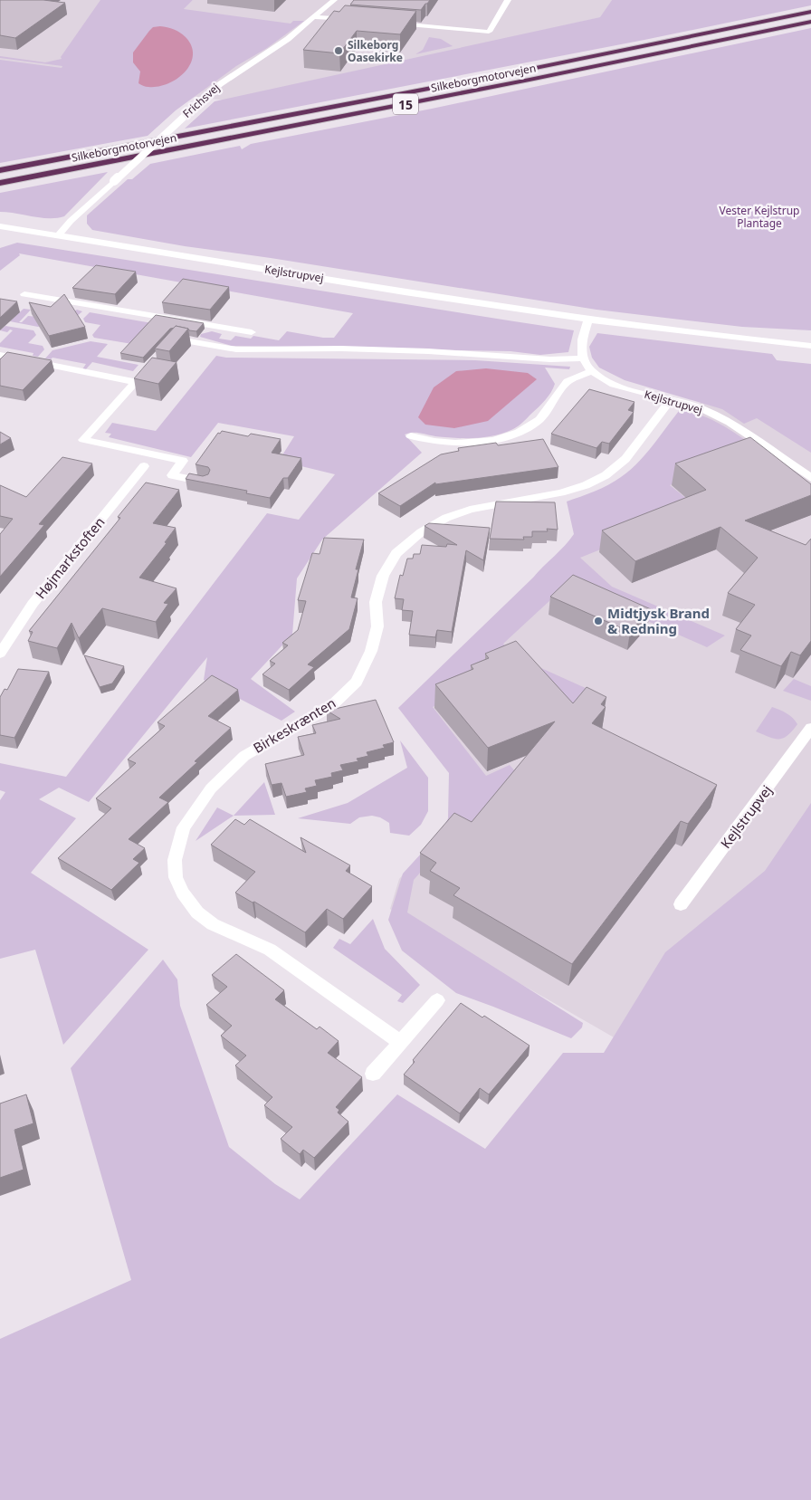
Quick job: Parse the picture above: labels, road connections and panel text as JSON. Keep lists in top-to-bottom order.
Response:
{
  "streets": {
    "highway": ["Silkeborgmotorvejen", "15"],
    "street": [
      "Frichsvej",
      "Kejlstrupvej",
      "Højmarkstoften",
      "Birkeskrænten"
    ]
  },
  "crossings": [
    ["Frichsvej", "Kejlstrupvej"],
    ["Kejlstrupvej", "Birkeskrænten"]
  ],
  "parks": ["Vester Kejlstrup Plantage"],
  "places": ["Silkeborg Oasekirke", "Midtjysk Brand & Redning"]
}
